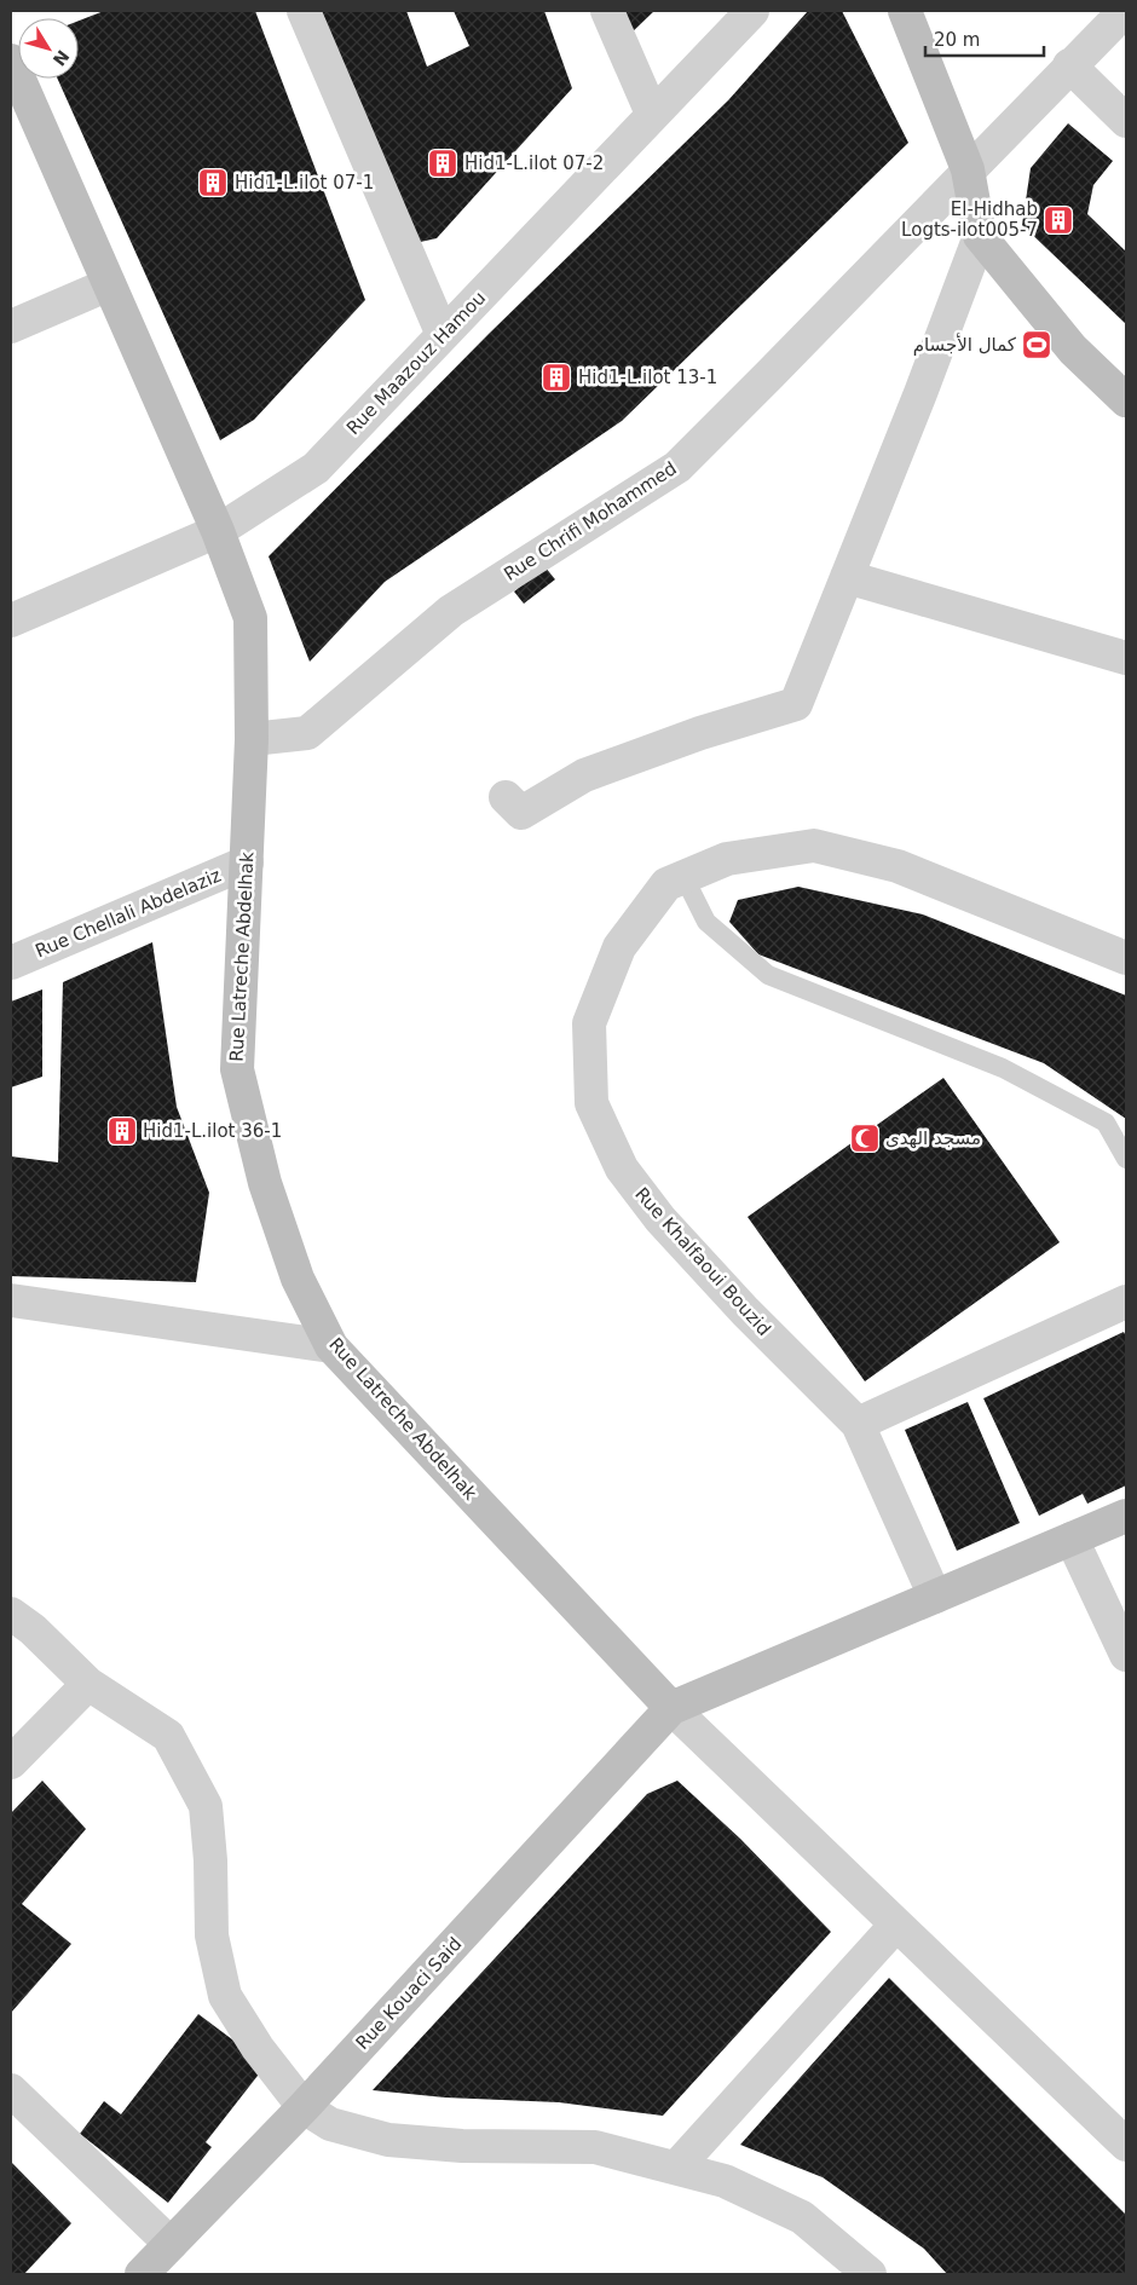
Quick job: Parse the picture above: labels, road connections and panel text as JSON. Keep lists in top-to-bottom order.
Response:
{
  "streets": {
    "street": [
      "Rue Maazouz Hamou",
      "Rue Chrifi Mohammed",
      "Rue Chellali Abdelaziz",
      "Rue Latreche Abdelhak",
      "Rue Khalfaoui Bouzid",
      "Rue Kouaci Said"
    ]
  },
  "crossings": [
    ["Rue Maazouz Hamou", "Rue Latreche Abdelhak"],
    ["Rue Chrifi Mohammed", "Rue Latreche Abdelhak"],
    ["Rue Chellali Abdelaziz", "Rue Latreche Abdelhak"],
    ["Rue Latreche Abdelhak", "Rue Kouaci Said"]
  ],
  "places": {
    "building": [
      "Hid1-L.ilot 07-2",
      "Hid1-L.ilot 07-1",
      "El-Hidhab Logts-ilot005-7",
      "Hid1-L.ilot 13-1",
      "Hid1-L.ilot 36-1"
    ],
    "sports": ["كمال الأجسام"],
    "mosque": ["مسجد الهدى"]
  },
  "scale_bar": "20 m",
  "north": "bottom right"
}
